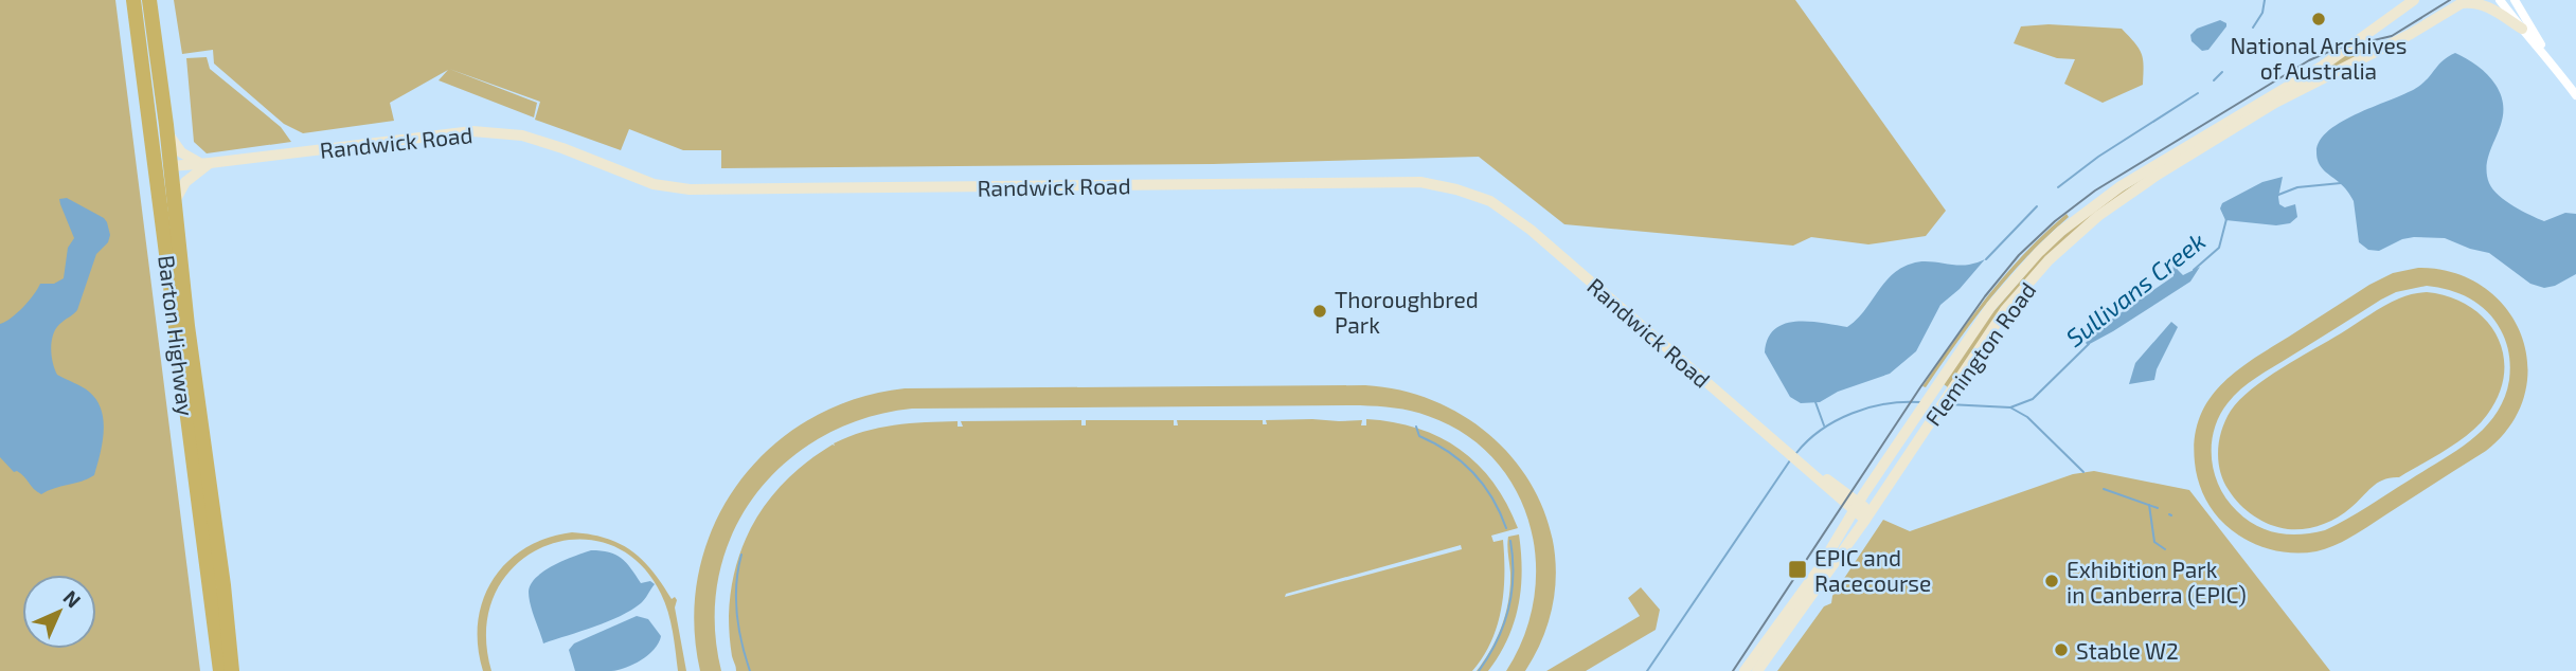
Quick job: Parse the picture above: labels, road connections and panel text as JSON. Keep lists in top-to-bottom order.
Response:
{
  "streets": {
    "highway": ["Barton Highway"],
    "main road": ["Randwick Road", "Flemington Road"]
  },
  "crossings": [
    ["Randwick Road", "Barton Highway"],
    ["Randwick Road", "Flemington Road"]
  ],
  "water": ["Sullivans Creek"],
  "places": {
    "other": [
      "National Archives of Australia",
      "Thoroughbred Park",
      "Exhibition Park in Canberra (EPIC)",
      "Stable W2"
    ],
    "transit": ["EPIC and Racecourse"]
  },
  "north": "top right"
}
